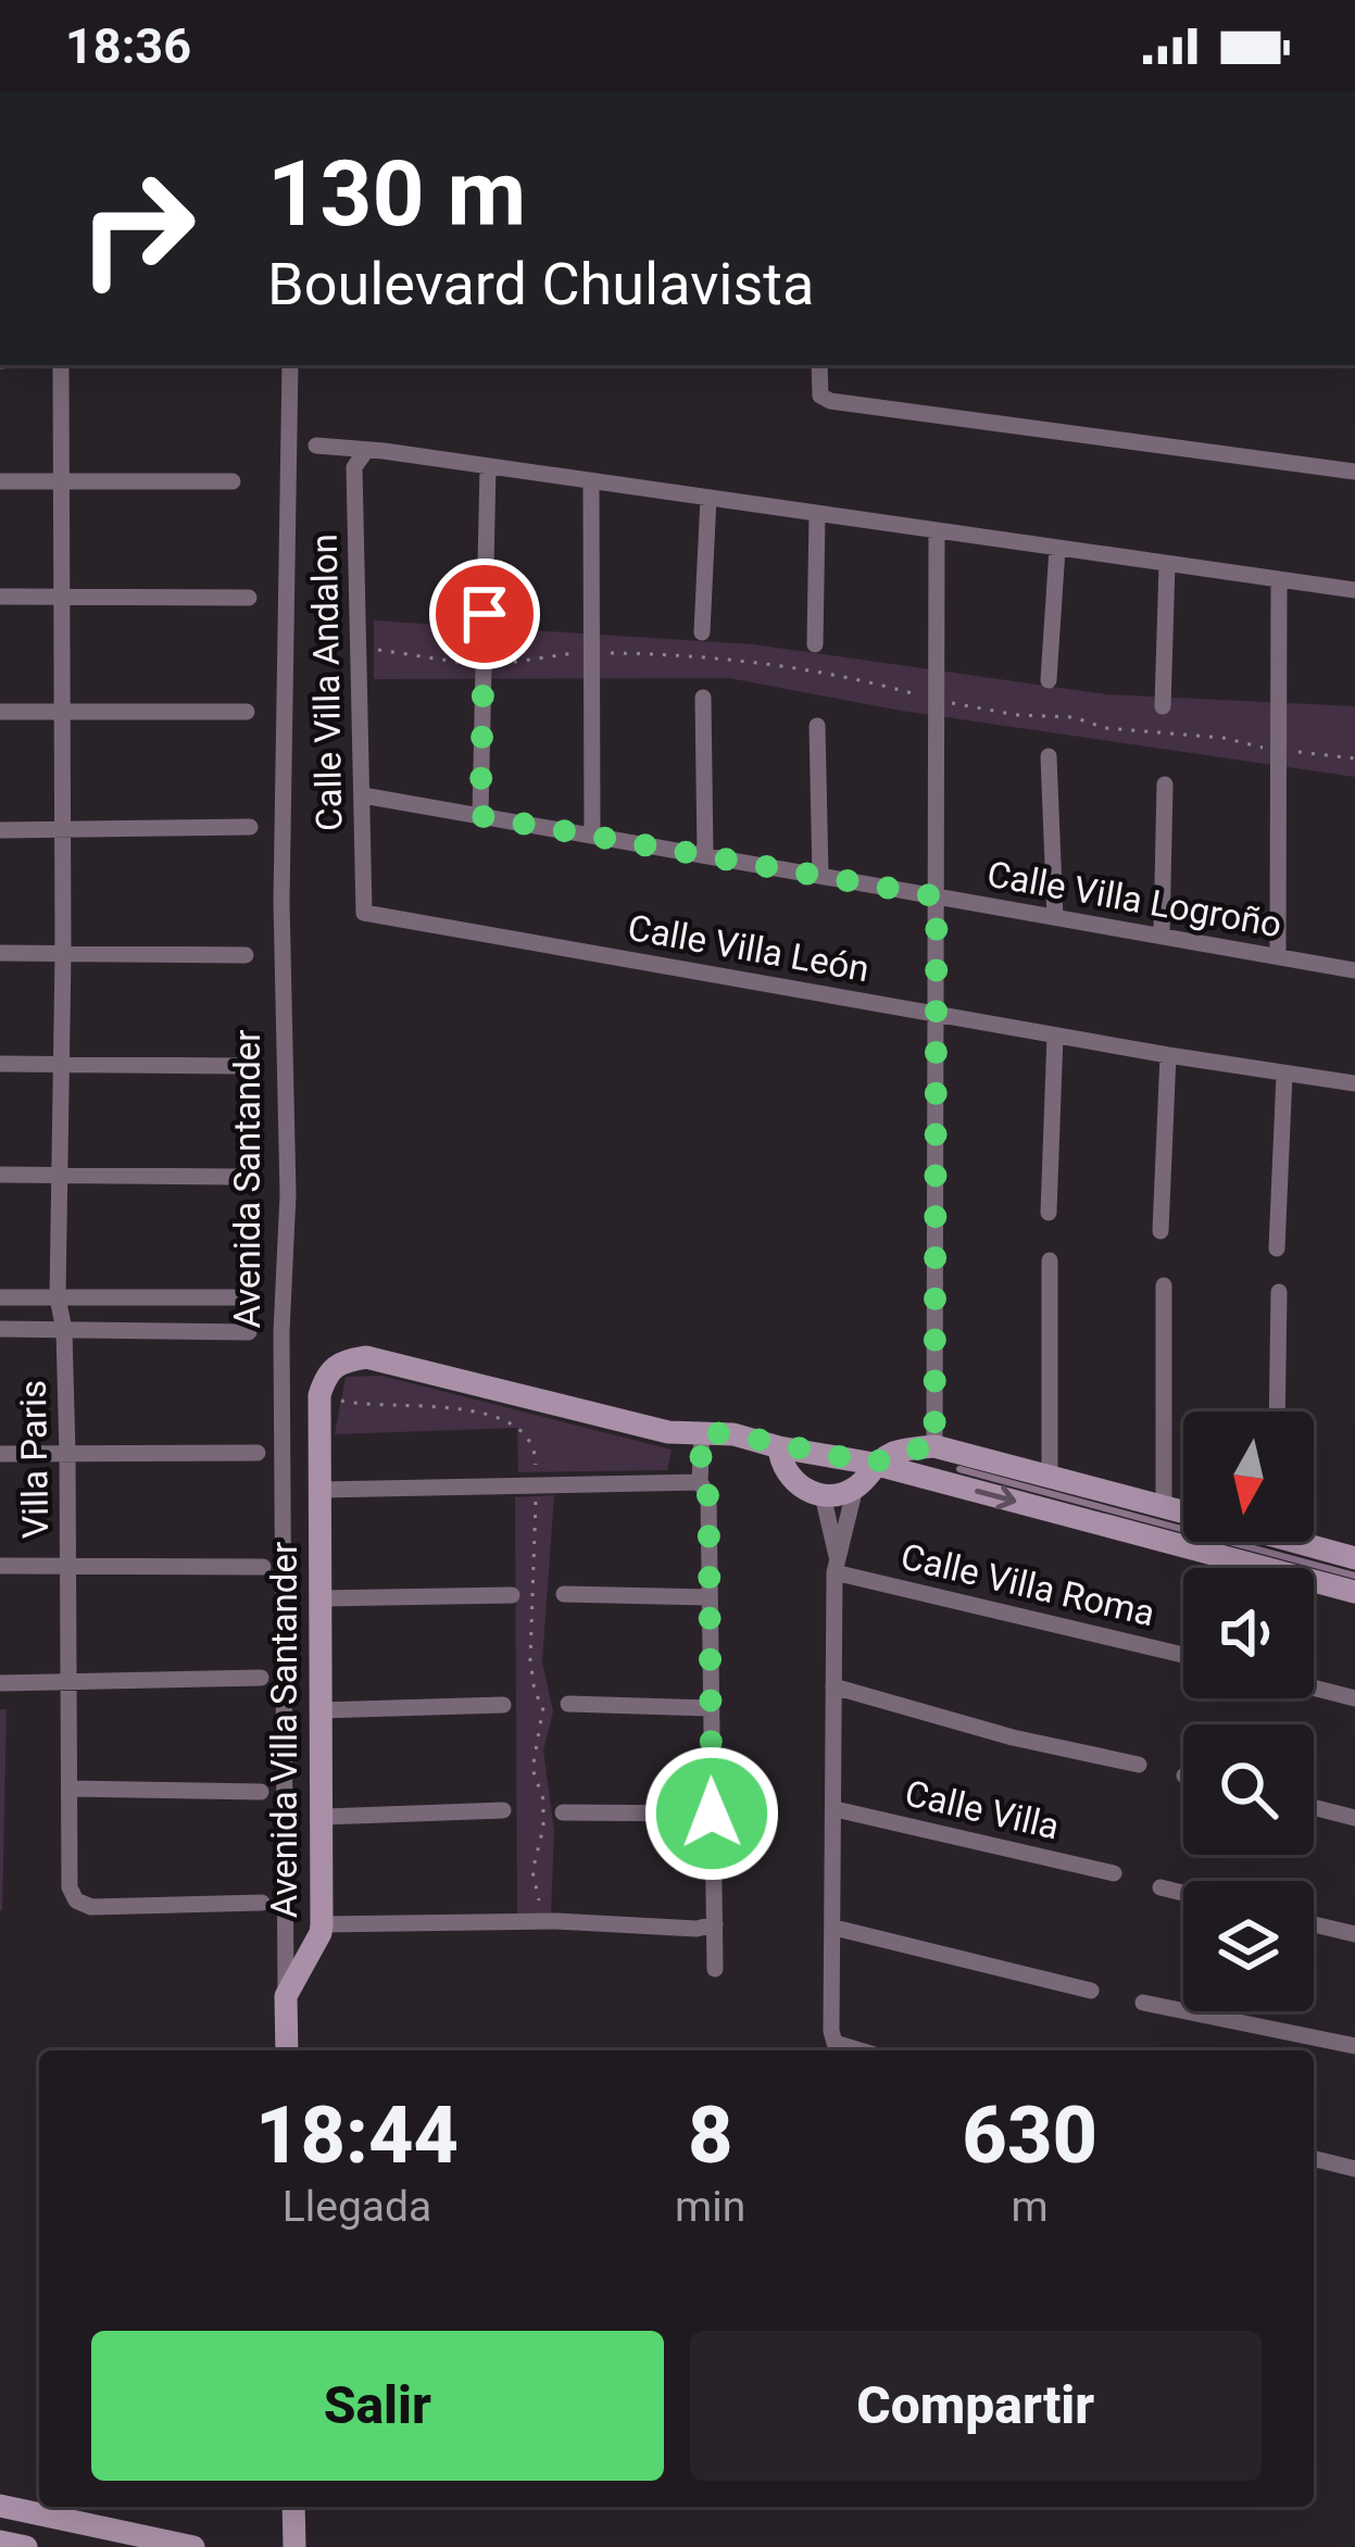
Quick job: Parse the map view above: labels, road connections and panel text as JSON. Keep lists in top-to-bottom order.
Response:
{
  "streets": {
    "street": [
      "Calle Villa Andalon",
      "Calle Villa Logroño",
      "Calle Villa León",
      "Avenida Santander",
      "Villa Paris",
      "Calle Villa Roma",
      "Avenida Villa Santander",
      "Calle Villa"
    ]
  },
  "crossings": [
    ["Calle Villa Andalon", "Calle Villa Logroño"],
    ["Calle Villa Andalon", "Calle Villa León"],
    ["Avenida Santander", "Avenida Villa Santander"]
  ],
  "north": "bottom",
  "page": {
    "status": "18:36",
    "turn": ["130 m", "Boulevard Chulavista"],
    "eta": [
      "18:44",
      "Llegada",
      "8",
      "min",
      "630",
      "m"
    ],
    "buttons": ["Salir", "Compartir"]
  }
}
